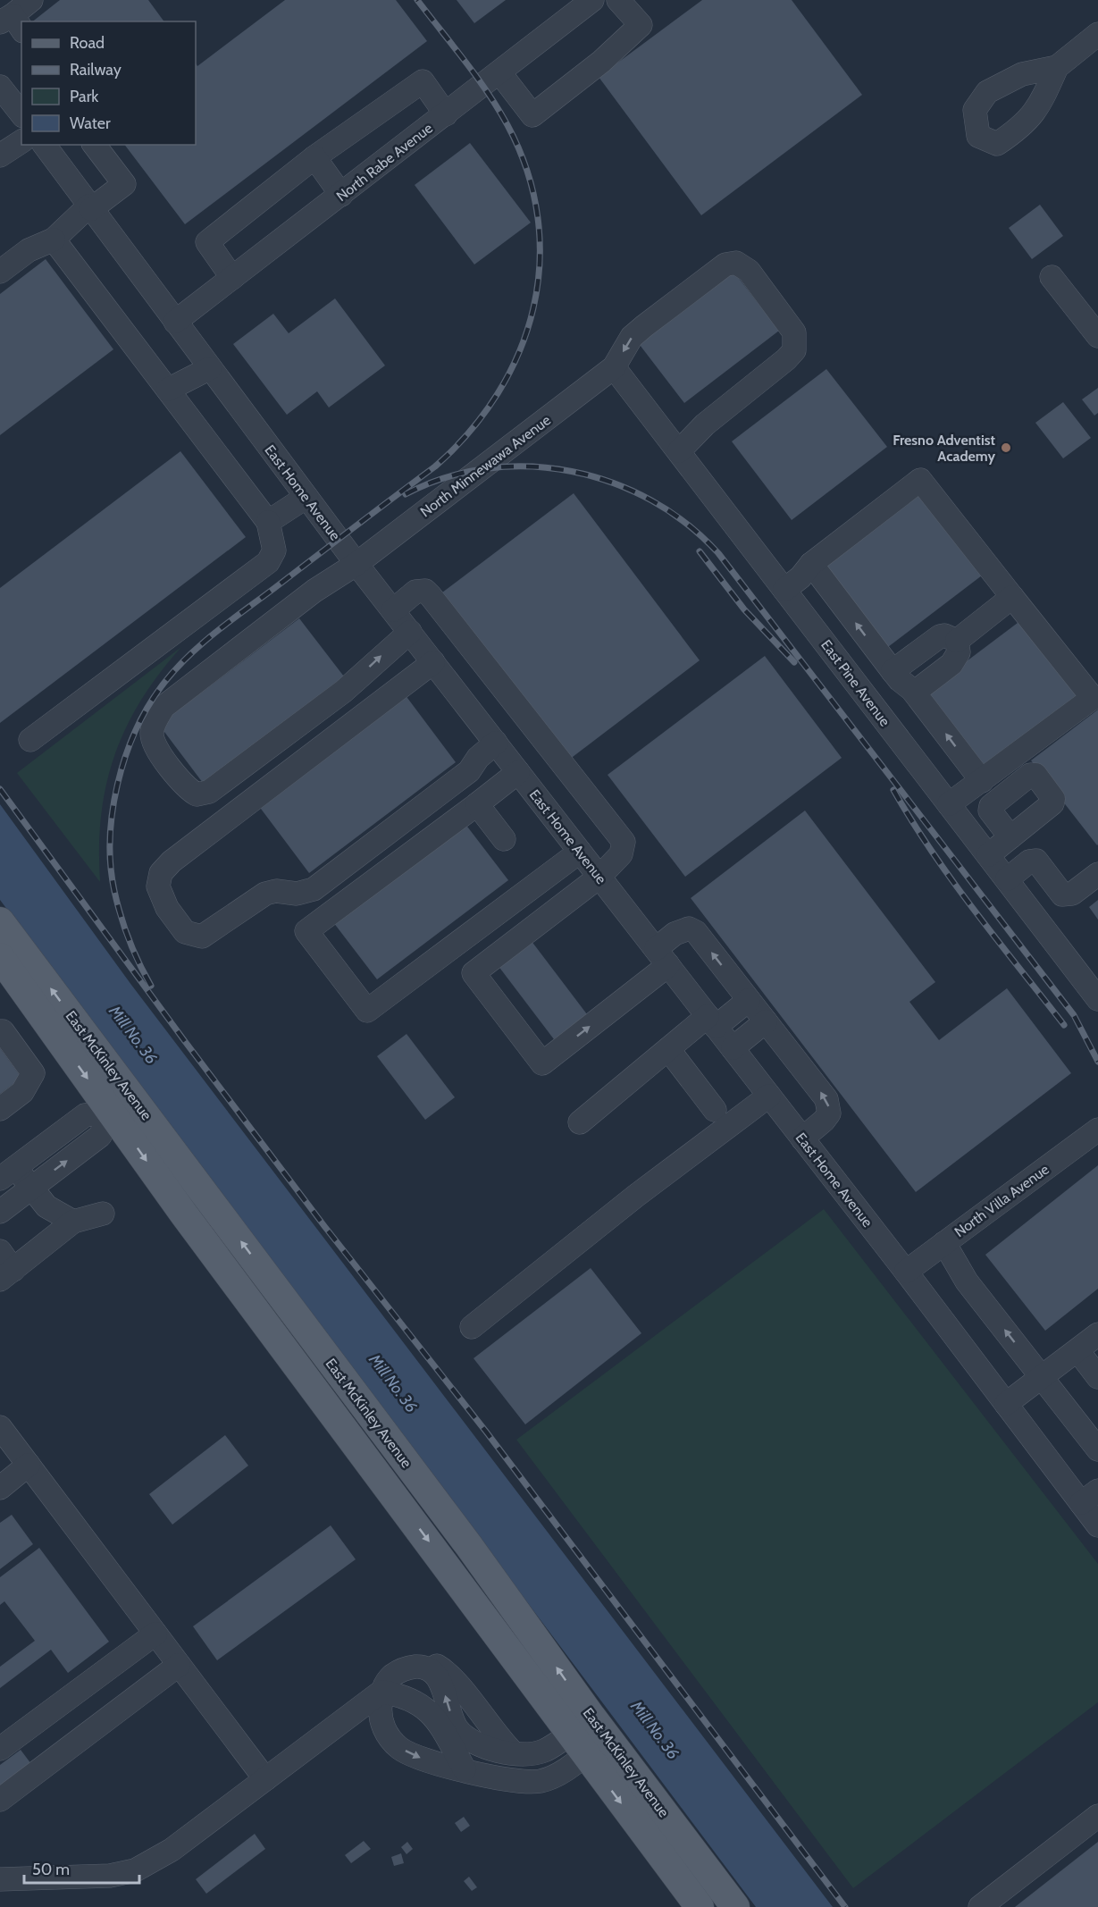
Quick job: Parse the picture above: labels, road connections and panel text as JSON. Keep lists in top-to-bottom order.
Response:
{
  "streets": {
    "main road": ["East McKinley Avenue"],
    "street": [
      "North Rabe Avenue",
      "North Minnewawa Avenue",
      "East Home Avenue",
      "East Pine Avenue",
      "North Villa Avenue"
    ]
  },
  "crossings": [
    ["North Rabe Avenue", "East Home Avenue"],
    ["North Minnewawa Avenue", "East Home Avenue"],
    ["North Minnewawa Avenue", "East Pine Avenue"],
    ["East Home Avenue", "North Villa Avenue"]
  ],
  "water": ["Mill No. 36"],
  "places": ["Fresno Adventist Academy"],
  "legend": [
    "Road",
    "Railway",
    "Park",
    "Water"
  ],
  "scale_bar": "50 m"
}
